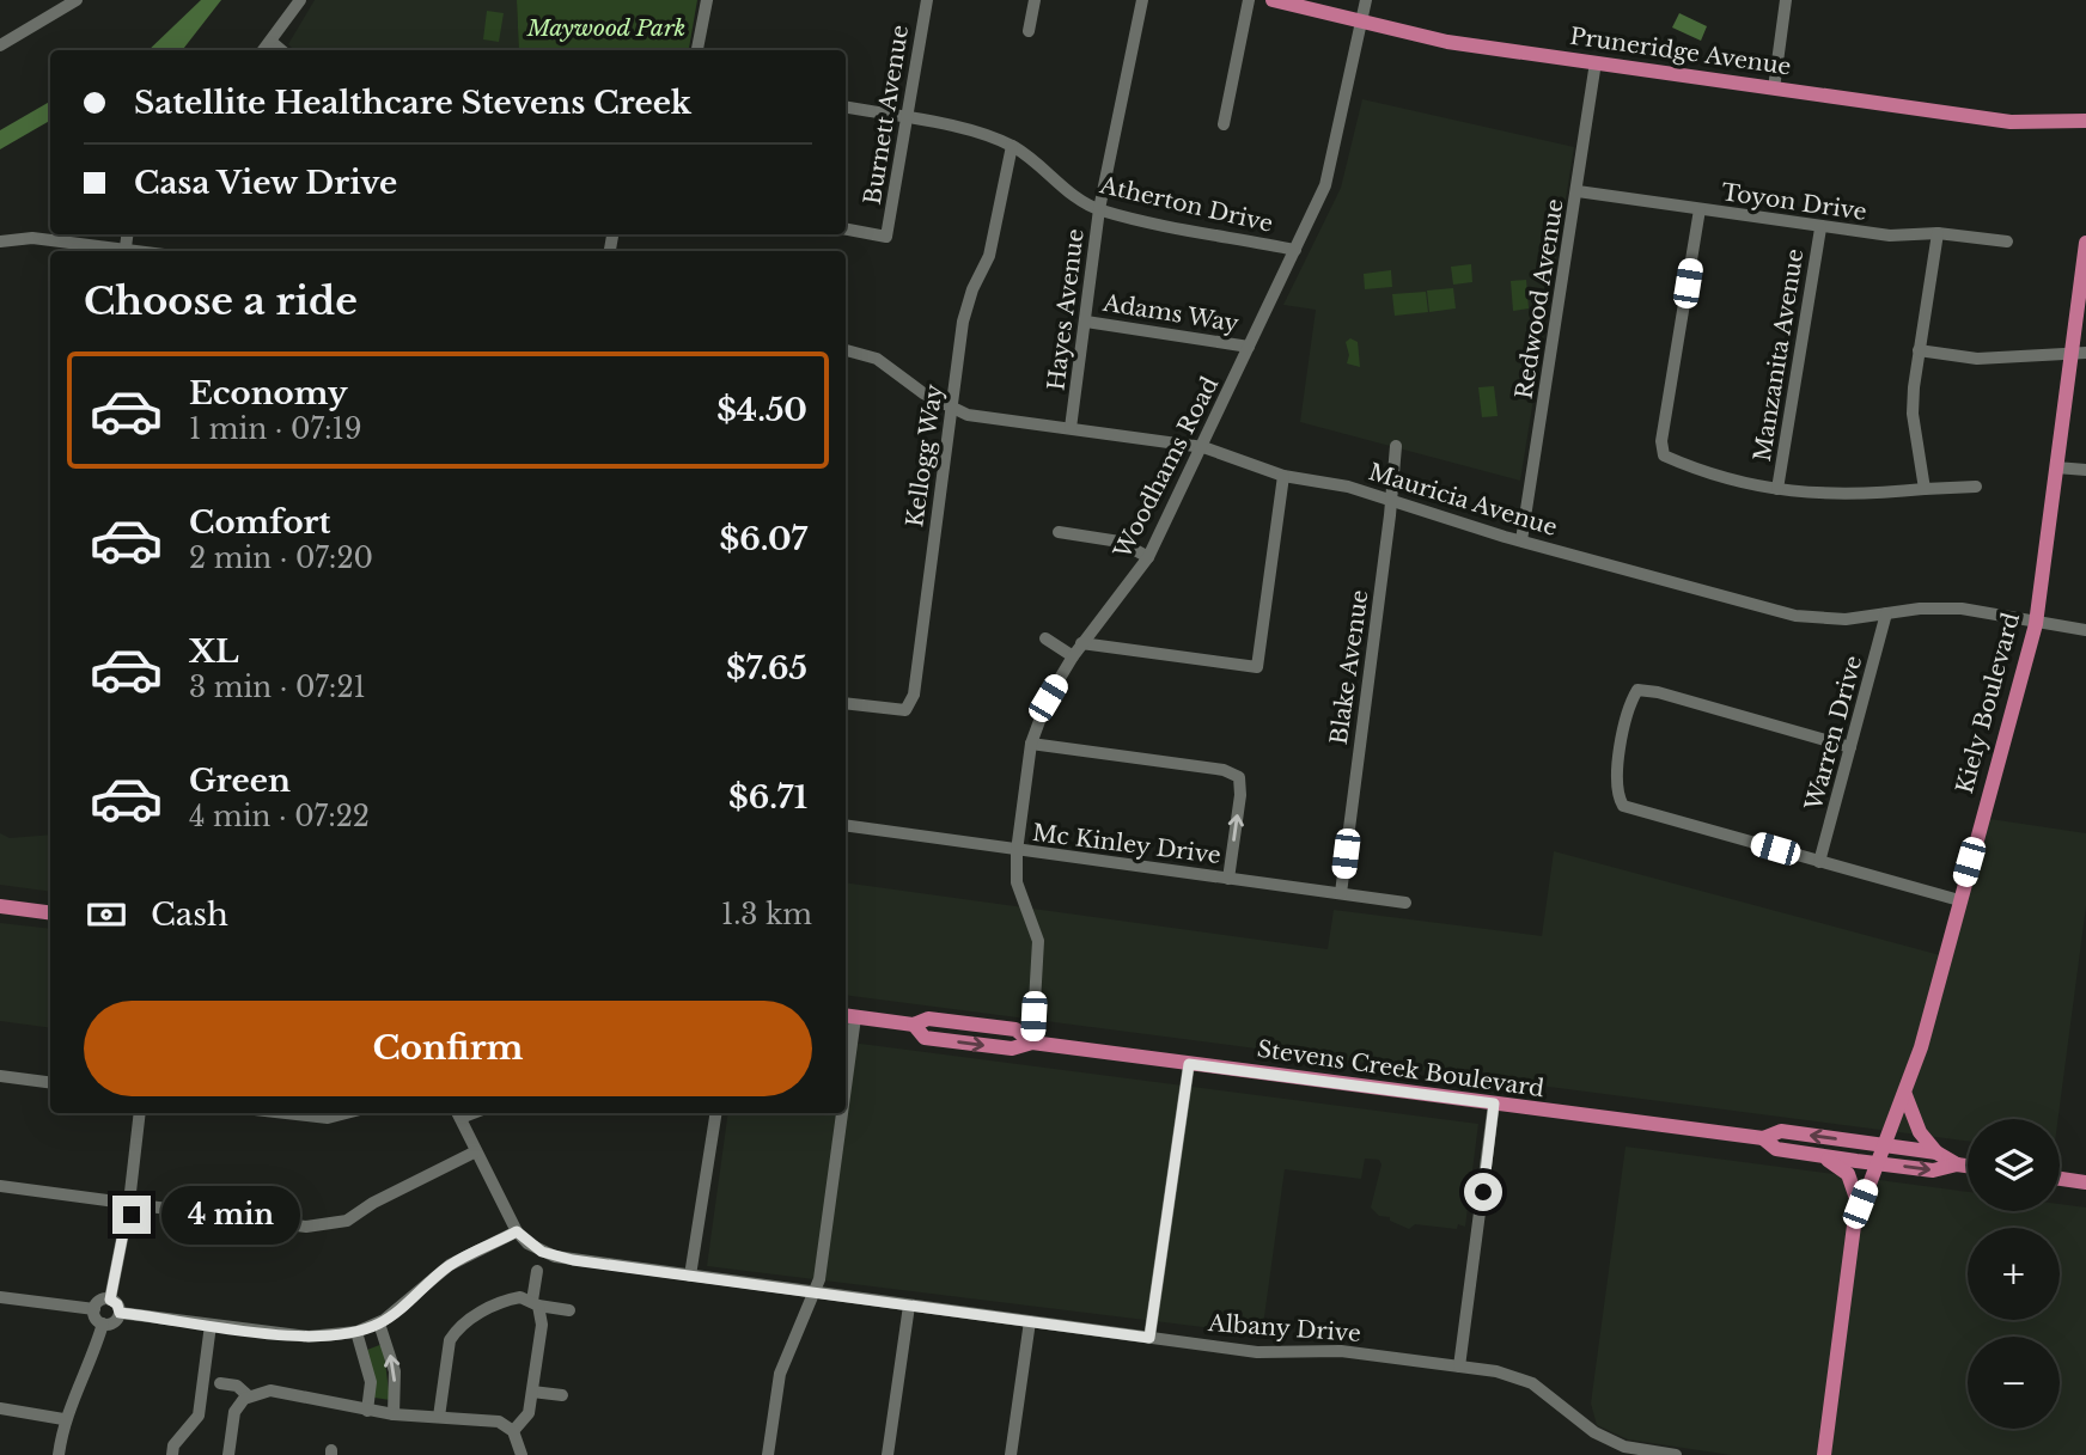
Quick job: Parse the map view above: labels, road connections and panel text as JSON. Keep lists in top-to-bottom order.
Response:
{
  "streets": {
    "main road": ["Pruneridge Avenue", "Kiely Boulevard", "Stevens Creek Boulevard"],
    "street": [
      "Burnett Avenue",
      "Toyon Drive",
      "Atherton Drive",
      "Redwood Avenue",
      "Hayes Avenue",
      "Adams Way",
      "Manzanita Avenue",
      "Kellogg Way",
      "Woodhams Road",
      "Mauricia Avenue",
      "Blake Avenue",
      "Warren Drive",
      "Mc Kinley Drive",
      "Albany Drive"
    ]
  },
  "crossings": [
    ["Pruneridge Avenue", "Redwood Avenue"],
    ["Pruneridge Avenue", "Woodhams Road"],
    ["Burnett Avenue", "Atherton Drive"],
    ["Toyon Drive", "Redwood Avenue"],
    ["Toyon Drive", "Manzanita Avenue"],
    ["Atherton Drive", "Hayes Avenue"],
    ["Atherton Drive", "Kellogg Way"],
    ["Atherton Drive", "Woodhams Road"],
    ["Redwood Avenue", "Mauricia Avenue"],
    ["Hayes Avenue", "Adams Way"],
    ["Hayes Avenue", "Mauricia Avenue"],
    ["Adams Way", "Woodhams Road"],
    ["Kellogg Way", "Mauricia Avenue"],
    ["Woodhams Road", "Mauricia Avenue"],
    ["Woodhams Road", "Mc Kinley Drive"],
    ["Woodhams Road", "Stevens Creek Boulevard"],
    ["Mauricia Avenue", "Blake Avenue"],
    ["Mauricia Avenue", "Kiely Boulevard"],
    ["Mauricia Avenue", "Warren Drive"],
    ["Blake Avenue", "Mc Kinley Drive"],
    ["Kiely Boulevard", "Stevens Creek Boulevard"]
  ],
  "parks": ["Maywood Park"],
  "page": {
    "banner": ["Satellite Healthcare Stevens Creek", "Casa View Drive"],
    "heading": "Choose a ride",
    "list": [
      {
        "name": "Economy",
        "note": "1 min · 07:19",
        "value": "$4.50"
      },
      {
        "name": "Comfort",
        "note": "2 min · 07:20",
        "value": "$6.07"
      },
      {
        "name": "XL",
        "note": "3 min · 07:21",
        "value": "$7.65"
      },
      {
        "name": "Green",
        "note": "4 min · 07:22",
        "value": "$6.71"
      }
    ],
    "pay": ["Cash", "1.3 km"],
    "buttons": "Confirm",
    "map_buttons": ["+", "−"],
    "bubble": "4 min"
  }
}
